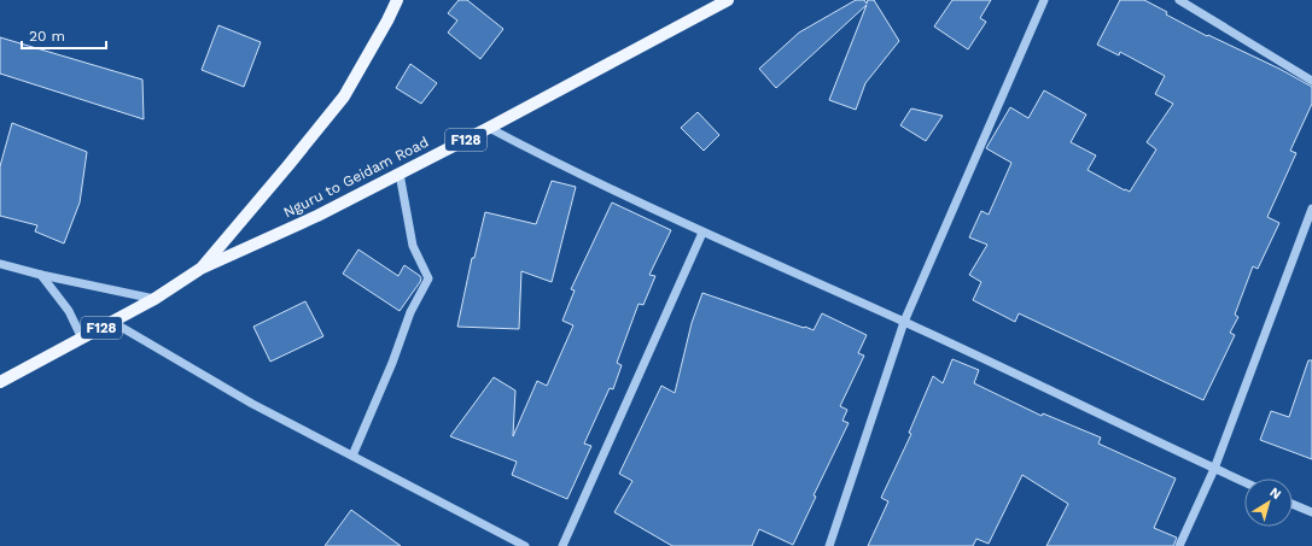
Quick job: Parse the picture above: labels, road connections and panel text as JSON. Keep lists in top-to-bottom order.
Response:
{
  "streets": {
    "main road": ["F128", "Nguru to Geidam Road"]
  },
  "scale_bar": "20 m",
  "north": "top right"
}
